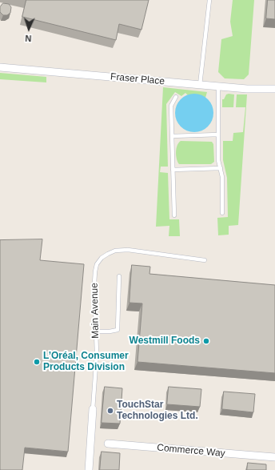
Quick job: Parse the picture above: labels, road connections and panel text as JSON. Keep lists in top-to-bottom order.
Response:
{
  "streets": {
    "street": ["Fraser Place", "Main Avenue", "Commerce Way"]
  },
  "places": ["Westmill Foods", "L’Oréal, Consumer Products Division", "TouchStar Technologies Ltd."],
  "north": "bottom"
}
